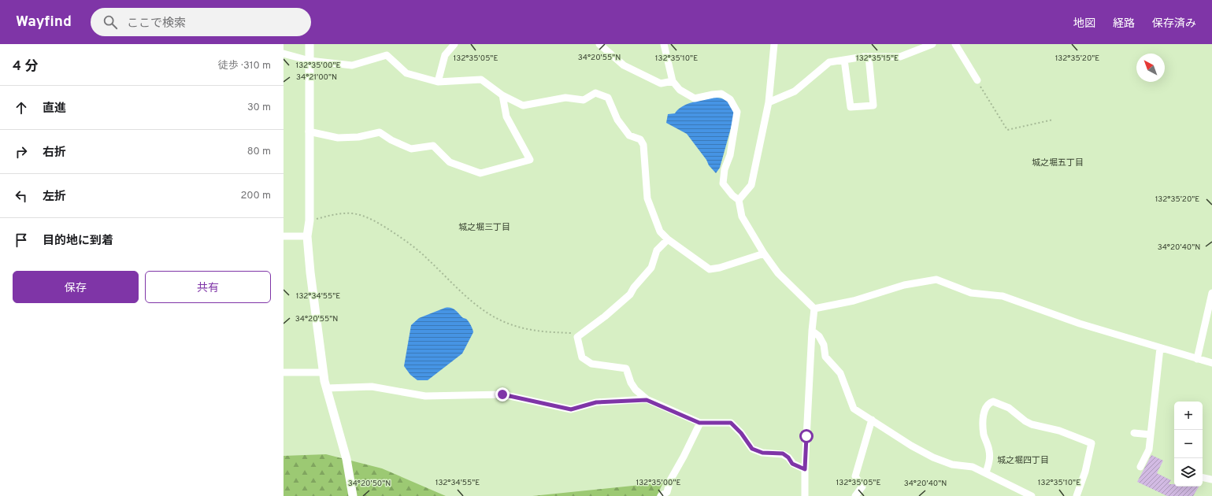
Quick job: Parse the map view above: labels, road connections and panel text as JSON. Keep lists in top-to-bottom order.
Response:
{
  "districts": ["城之堀五丁目", "城之堀三丁目", "城之堀四丁目"],
  "north": "top left",
  "page": {
    "header": "Wayfind",
    "search": "ここで検索",
    "nav": ["地図", "経路", "保存済み"],
    "heading": ["4 分", "徒歩 · 310 m"],
    "list": [
      ["直進", "30 m"],
      ["右折", "80 m"],
      ["左折", "200 m"],
      "目的地に到着"
    ],
    "buttons": ["保存", "共有"],
    "map_buttons": ["+", "−"]
  },
  "coordinates": [
    "34°20'55\"N",
    "132°35'05\"E",
    "132°35'10\"E",
    "132°35'15\"E",
    "132°35'20\"E",
    "132°35'00\"E",
    "34°21'00\"N",
    "34°20'40\"N",
    "132°34'55\"E",
    "34°20'50\"N"
  ]
}
